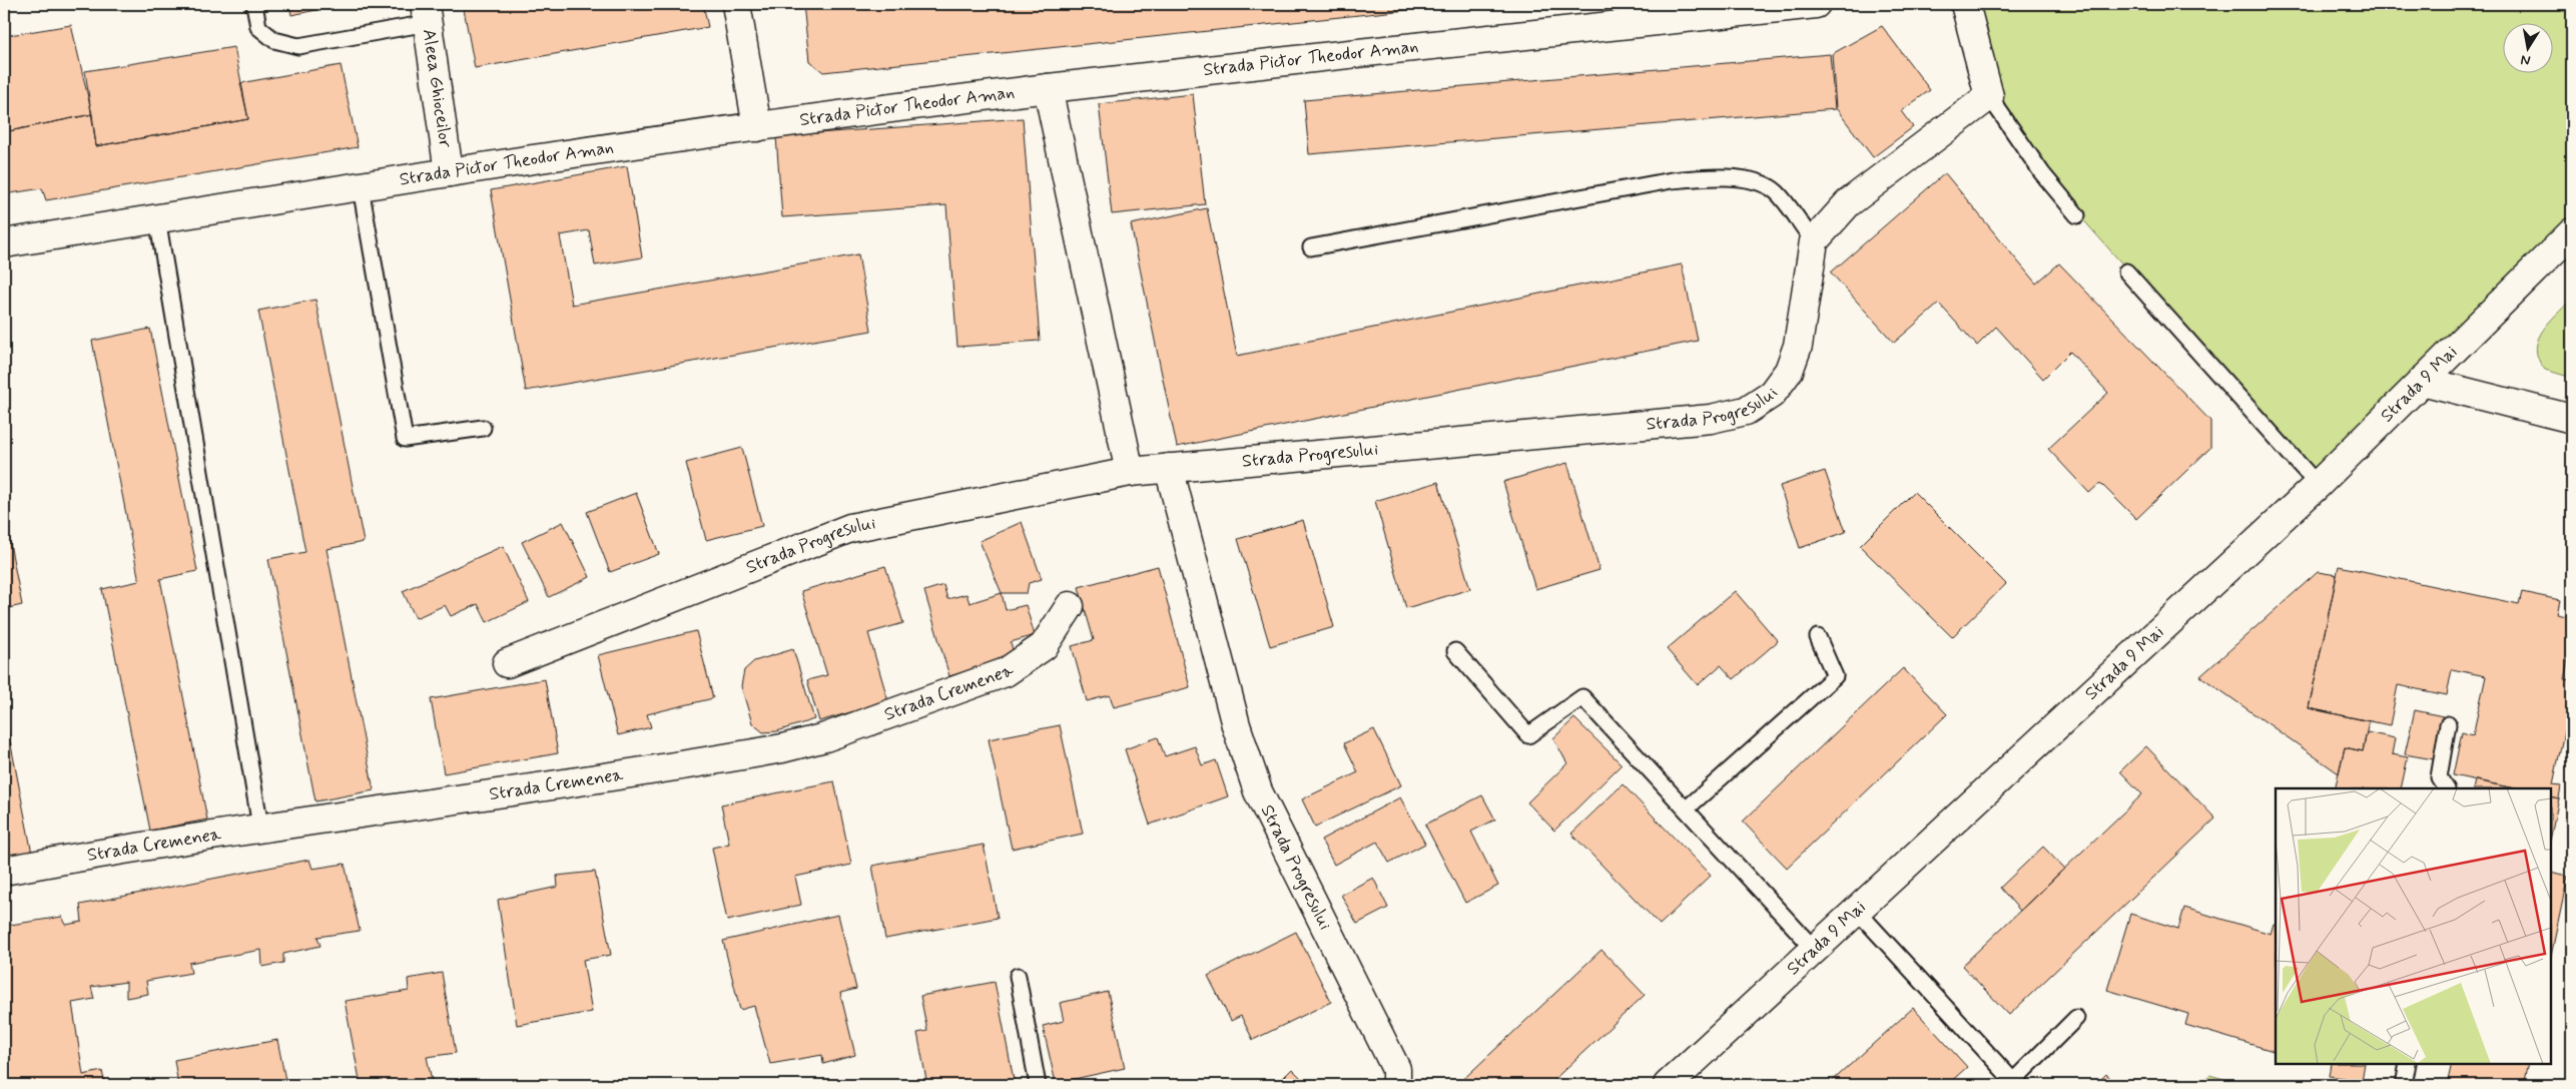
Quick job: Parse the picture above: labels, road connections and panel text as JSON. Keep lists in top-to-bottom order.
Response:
{
  "streets": {
    "street": [
      "Strada Pictor Theodor Aman",
      "Aleea Ghioceilor",
      "Strada 9 Mai",
      "Strada Progresului",
      "Strada Cremenea"
    ]
  },
  "crossings": [
    ["Strada Pictor Theodor Aman", "Aleea Ghioceilor"]
  ],
  "north": "bottom"
}
